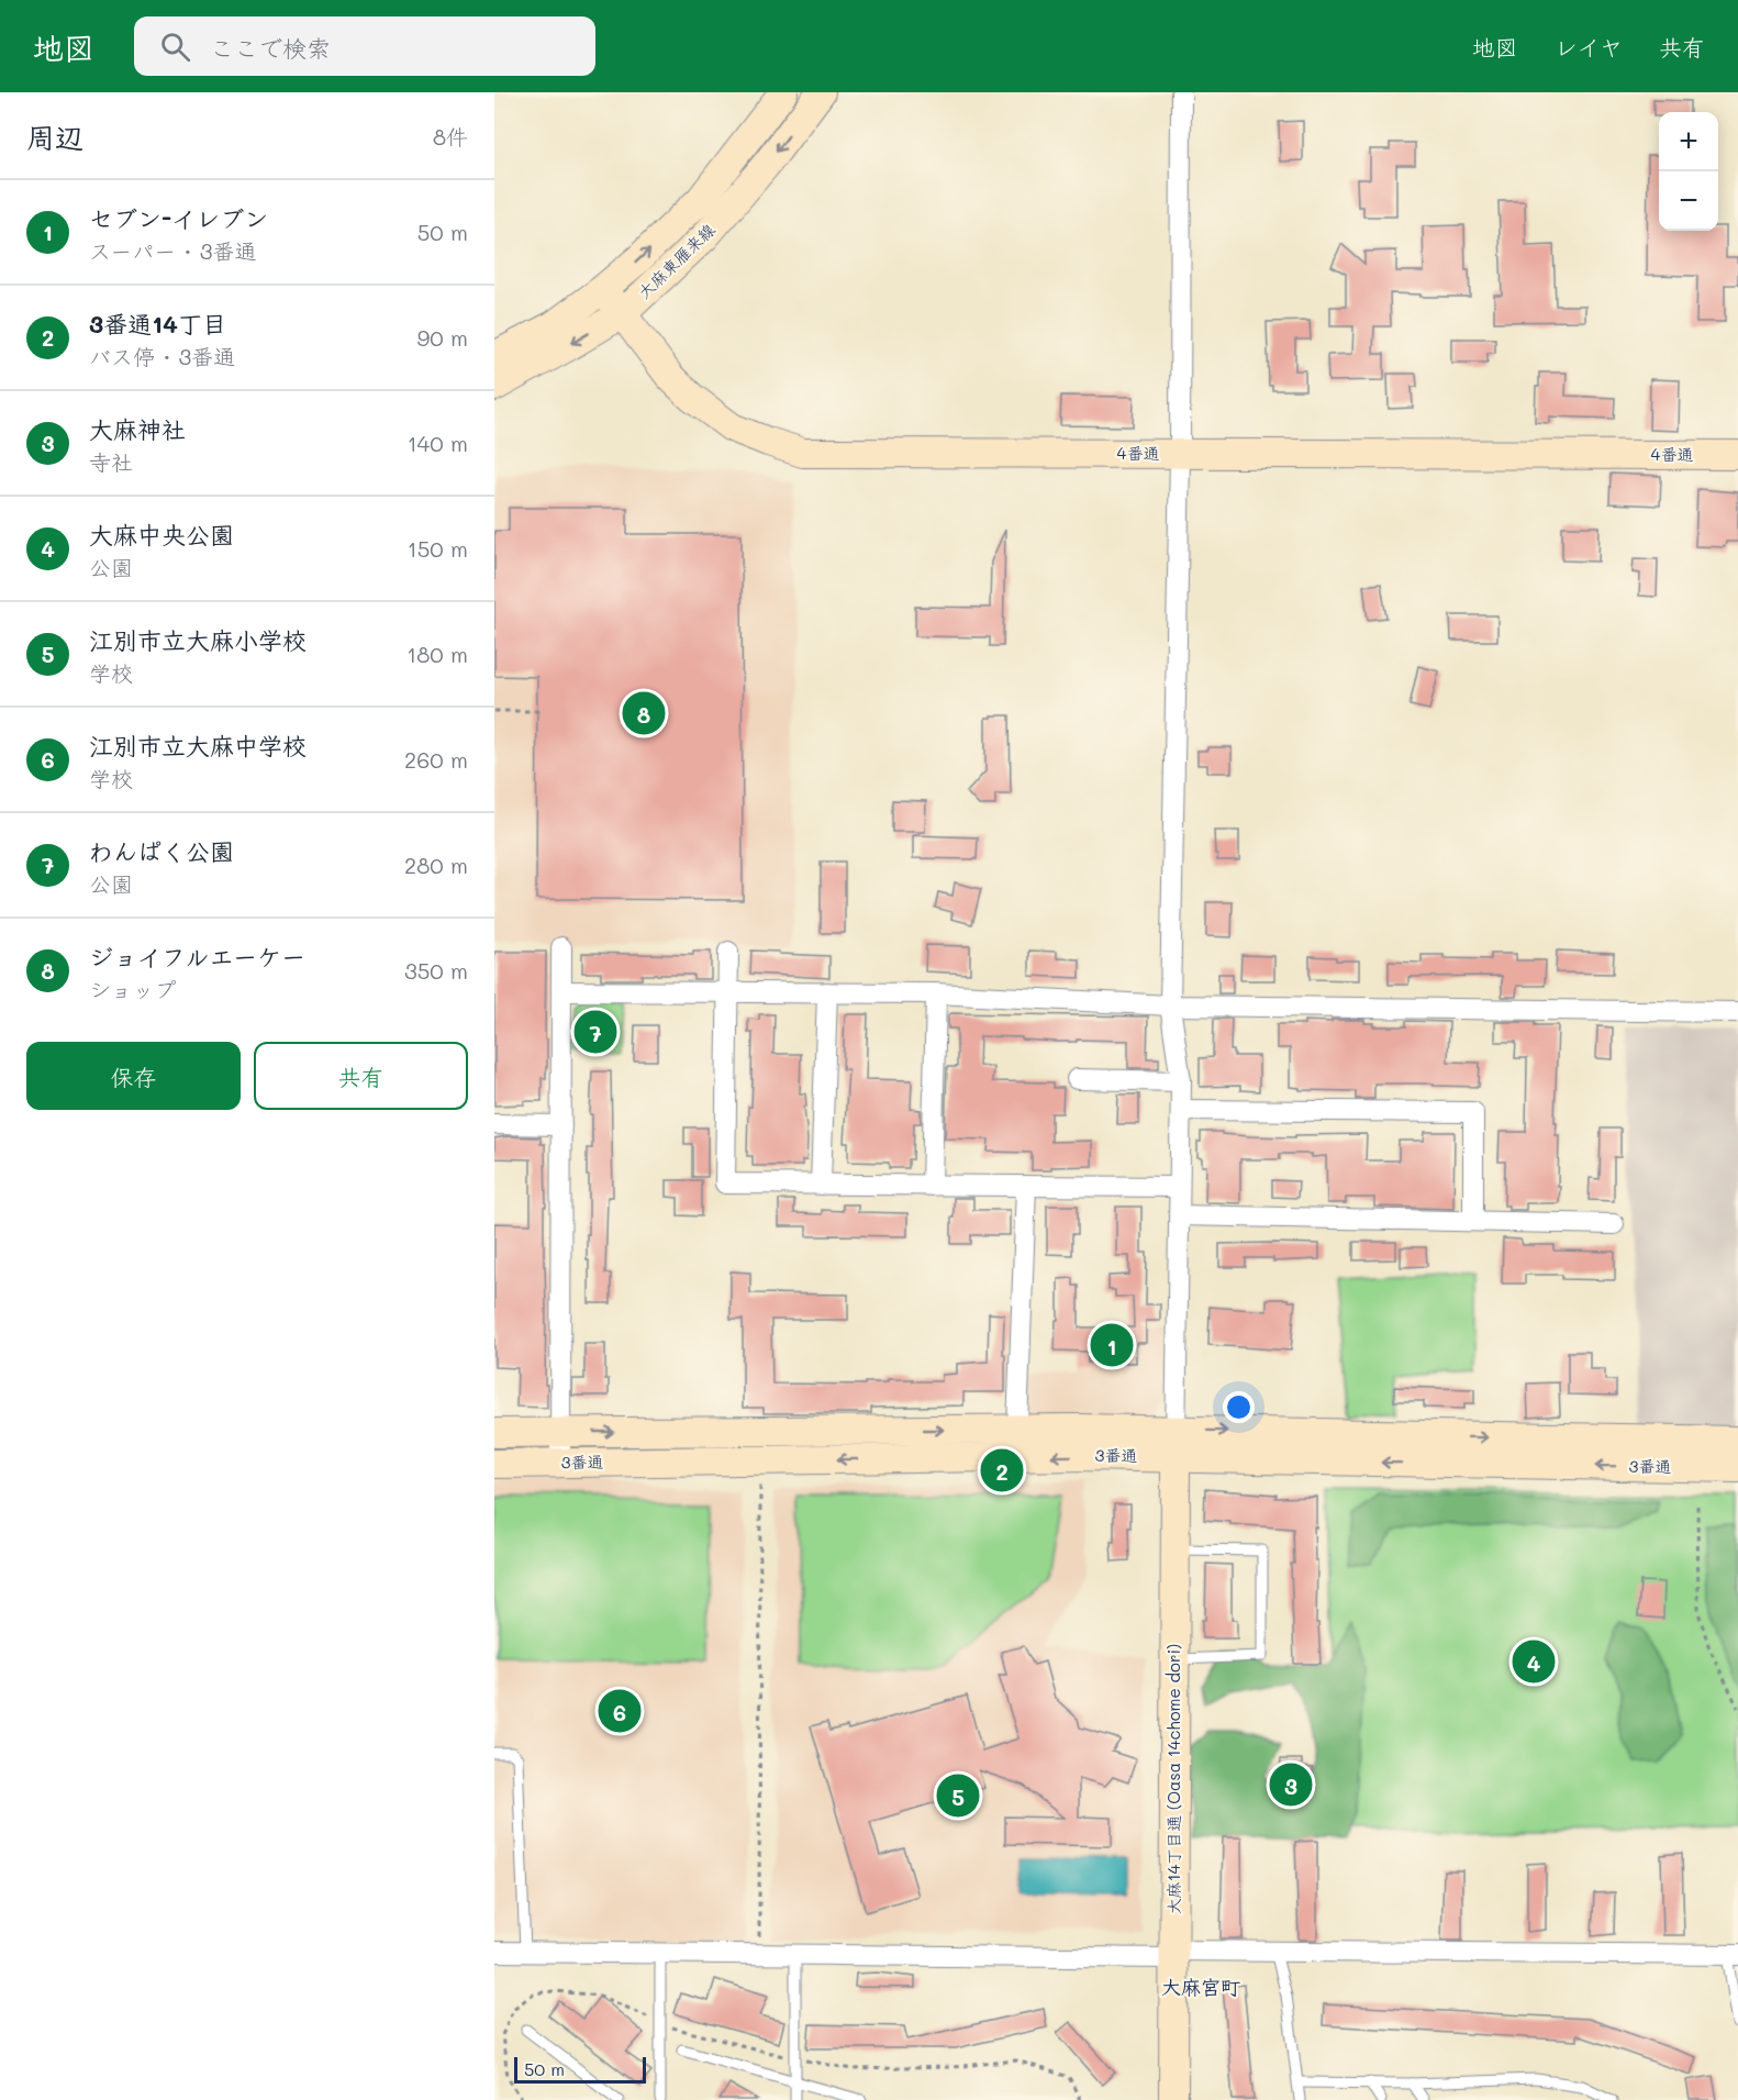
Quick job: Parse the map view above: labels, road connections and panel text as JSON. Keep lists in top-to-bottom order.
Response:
{
  "streets": {
    "street": [
      "大麻東雁来線",
      "4番通",
      "3番通",
      "大麻14丁目通 (Oasa 14chome dori)"
    ]
  },
  "crossings": [
    ["大麻東雁来線", "4番通"],
    ["3番通", "大麻14丁目通 (Oasa 14chome dori)"]
  ],
  "districts": ["大麻宮町"],
  "scale_bar": "50 m",
  "page": {
    "header": "地図",
    "search": "ここで検索",
    "nav": ["地図", "レイヤ", "共有"],
    "heading": ["周辺", "8件"],
    "map_buttons": ["+", "−"],
    "list": [
      {
        "mark": "1",
        "name": "セブン-イレブン",
        "note": "スーパー · 3番通",
        "value": "50 m"
      },
      {
        "mark": "2",
        "name": "3番通14丁目",
        "note": "バス停 · 3番通",
        "value": "90 m"
      },
      {
        "mark": "3",
        "name": "大麻神社",
        "note": "寺社",
        "value": "140 m"
      },
      {
        "mark": "4",
        "name": "大麻中央公園",
        "note": "公園",
        "value": "150 m"
      },
      {
        "mark": "5",
        "name": "江別市立大麻小学校",
        "note": "学校",
        "value": "180 m"
      },
      {
        "mark": "6",
        "name": "江別市立大麻中学校",
        "note": "学校",
        "value": "260 m"
      },
      {
        "mark": "7",
        "name": "わんぱく公園",
        "note": "公園",
        "value": "280 m"
      },
      {
        "mark": "8",
        "name": "ジョイフルエーケー",
        "note": "ショップ",
        "value": "350 m"
      }
    ],
    "pins": [
      "8",
      "7",
      "1",
      "2",
      "4",
      "6",
      "3",
      "5"
    ],
    "buttons": ["保存", "共有"],
    "scale": "50 m"
  }
}
